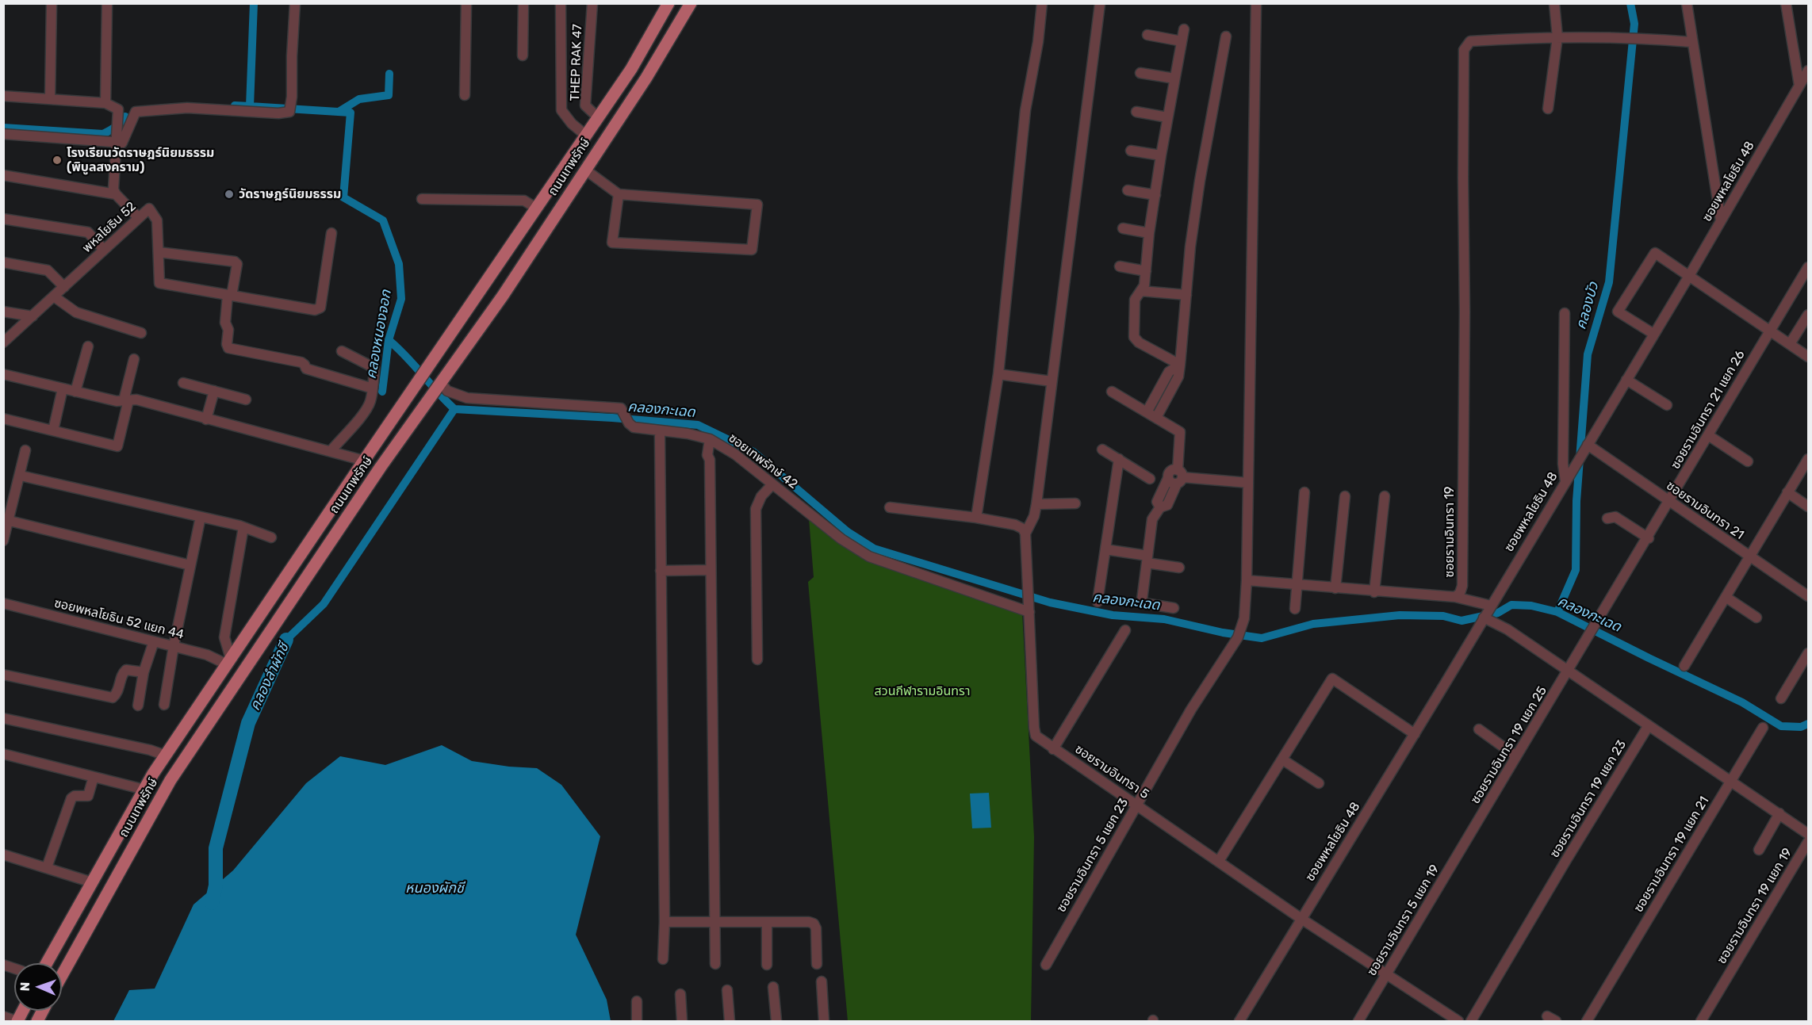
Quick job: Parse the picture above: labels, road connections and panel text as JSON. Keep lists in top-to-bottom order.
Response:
{
  "streets": {
    "main road": ["ถนนเทพรักษ์"],
    "street": [
      "THEP RAK 47",
      "ซอยพหลโยธิน 48",
      "พหลโยธิน 52",
      "ซอยรามอินทรา 21 แยก 26",
      "ซอยเทพรักษ์ 42",
      "ซอยรามอินทรา 21",
      "ซอยรามอินทรา 19",
      "ซอยพหลโยธิน 52 แยก 44",
      "ซอยรามอินทรา 19 แยก 25",
      "ซอยรามอินทรา 5",
      "ซอยรามอินทรา 19 แยก 23",
      "ซอยรามอินทรา 19 แยก 21",
      "ซอยรามอินทรา 5 แยก 23",
      "ซอยรามอินทรา 19 แยก 19",
      "ซอยรามอินทรา 5 แยก 19"
    ]
  },
  "crossings": [
    ["THEP RAK 47", "ถนนเทพรักษ์"],
    ["ถนนเทพรักษ์", "ซอยเทพรักษ์ 42"],
    ["ถนนเทพรักษ์", "ซอยพหลโยธิน 52 แยก 44"],
    ["ซอยพหลโยธิน 48", "ซอยรามอินทรา 21"],
    ["ซอยพหลโยธิน 48", "ซอยรามอินทรา 5"],
    ["ซอยรามอินทรา 21 แยก 26", "ซอยรามอินทรา 21"],
    ["ซอยรามอินทรา 21 แยก 26", "ซอยรามอินทรา 19 แยก 25"],
    ["ซอยเทพรักษ์ 42", "ซอยรามอินทรา 5"],
    ["ซอยรามอินทรา 19", "ซอยรามอินทรา 5 แยก 23"],
    ["ซอยรามอินทรา 19 แยก 25", "ซอยรามอินทรา 5 แยก 19"],
    ["ซอยรามอินทรา 5", "ซอยรามอินทรา 5 แยก 23"],
    ["ซอยรามอินทรา 5", "ซอยรามอินทรา 5 แยก 19"]
  ],
  "water": [
    "คลองบัว",
    "คลองหนองจอก",
    "คลองกะเฉด",
    "คลองลำผักชี",
    "หนองผักชี"
  ],
  "parks": ["สวนกีฬารามอินทรา"],
  "places": ["โรงเรียนวัดราษฎร์นิยมธรรม (พิบูลสงคราม)", "วัดราษฎร์นิยมธรรม"],
  "north": "left"
}
